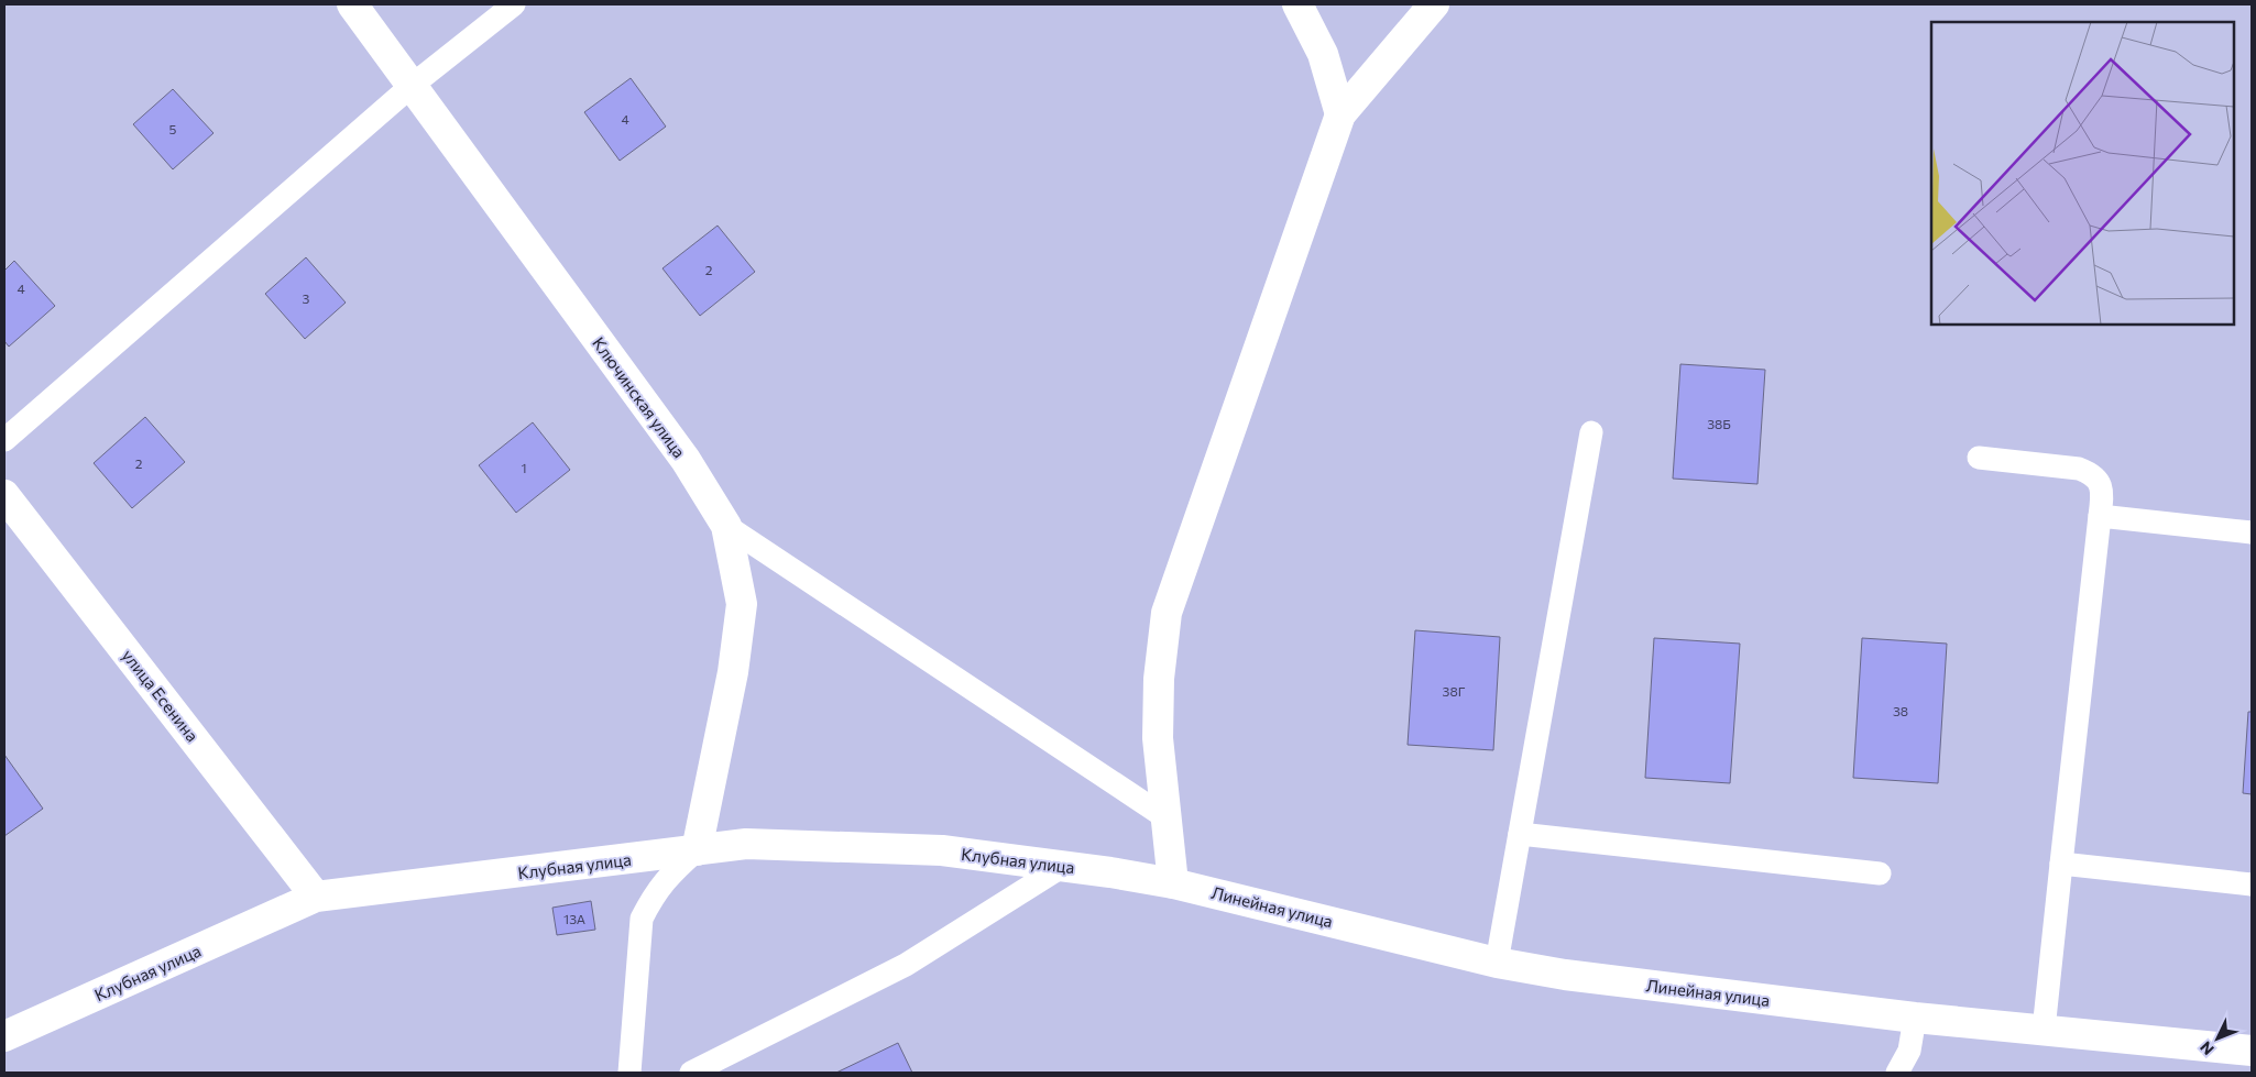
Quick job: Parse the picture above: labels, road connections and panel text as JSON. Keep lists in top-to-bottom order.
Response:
{
  "streets": {
    "street": [
      "Ключинская улица",
      "улица Есенина",
      "Клубная улица",
      "Линейная улица"
    ]
  },
  "crossings": [
    ["Ключинская улица", "Клубная улица"],
    ["улица Есенина", "Клубная улица"],
    ["Клубная улица", "Линейная улица"]
  ],
  "house_numbers": [
    "4",
    "5",
    "2",
    "4",
    "3",
    "38Б",
    "2",
    "1",
    "38Г",
    "38",
    "13А"
  ],
  "north": "bottom left"
}
